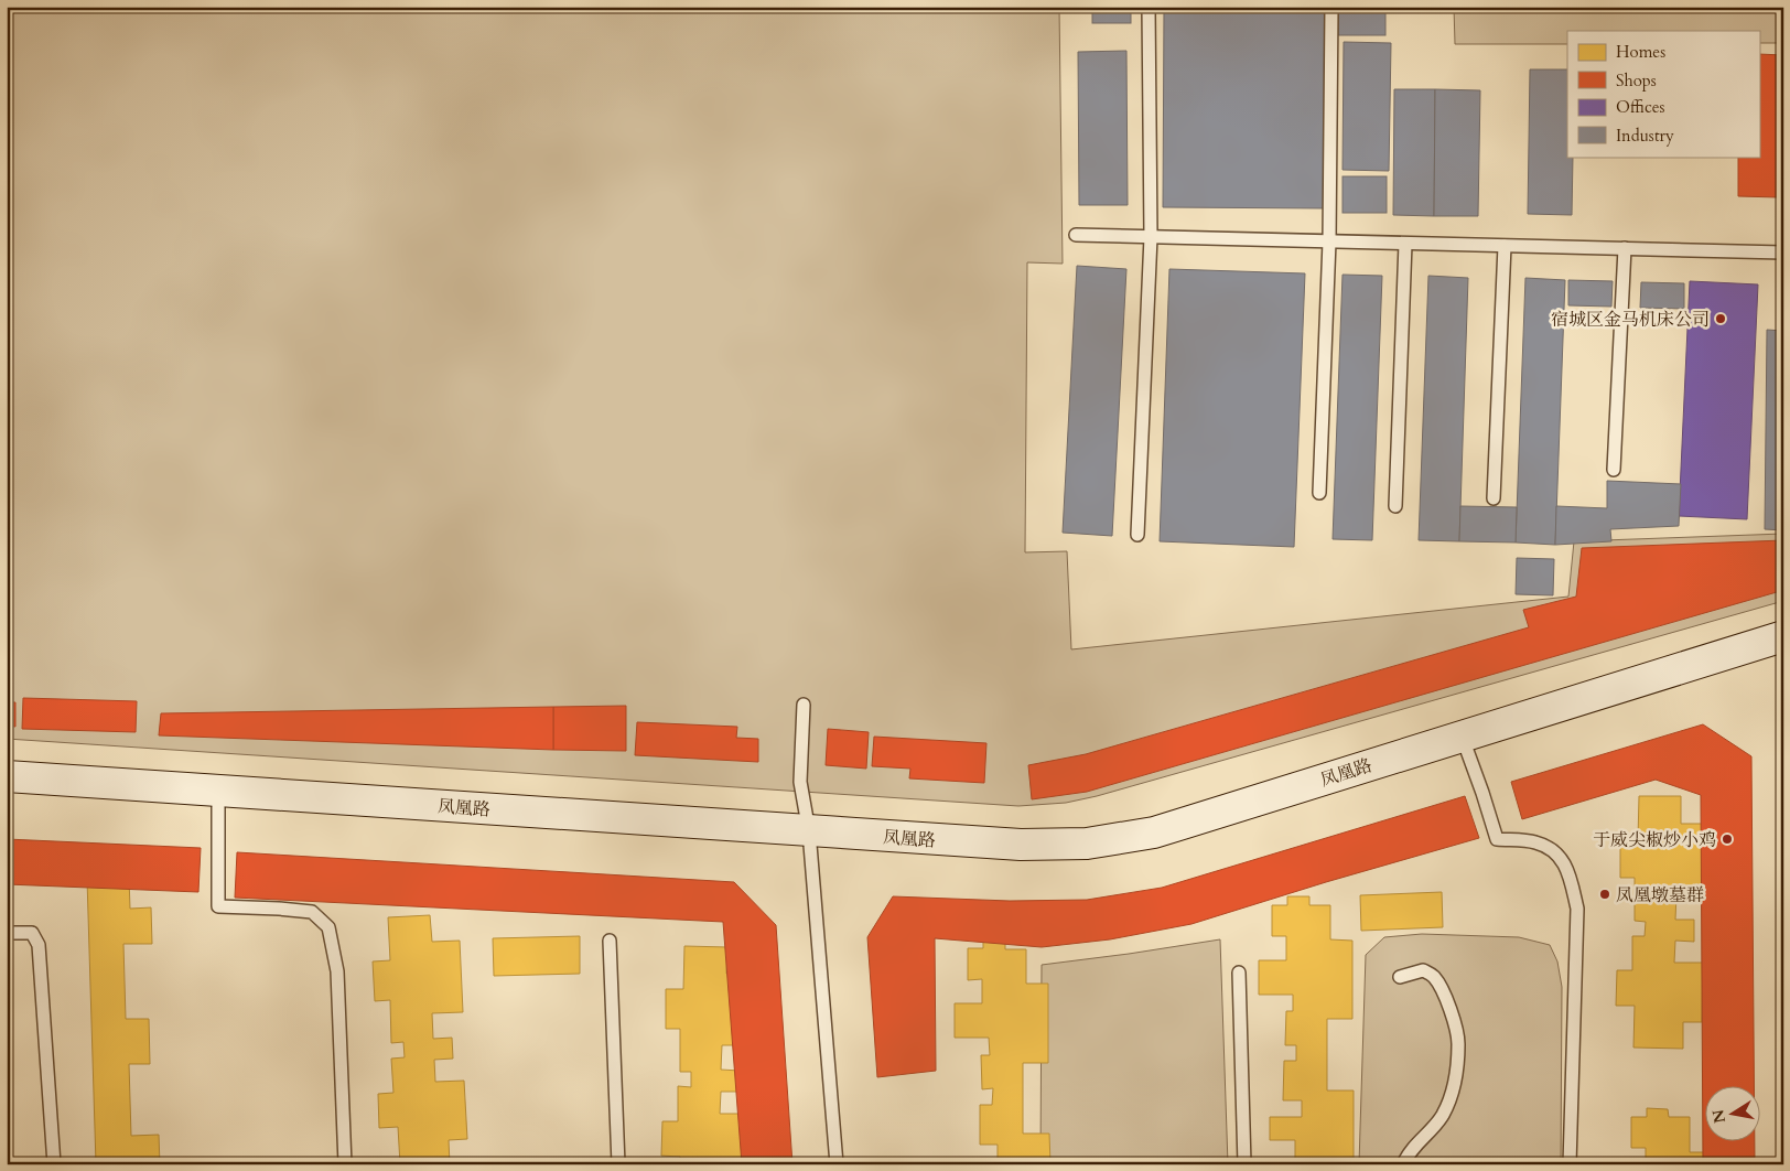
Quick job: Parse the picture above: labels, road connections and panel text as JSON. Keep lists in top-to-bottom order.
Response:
{
  "streets": {
    "street": ["凤凰路"]
  },
  "places": ["宿城区金马机床公司", "于威尖椒炒小鸡", "凤凰墩墓群"],
  "legend": [
    "Homes",
    "Shops",
    "Offices",
    "Industry"
  ],
  "north": "left"
}
